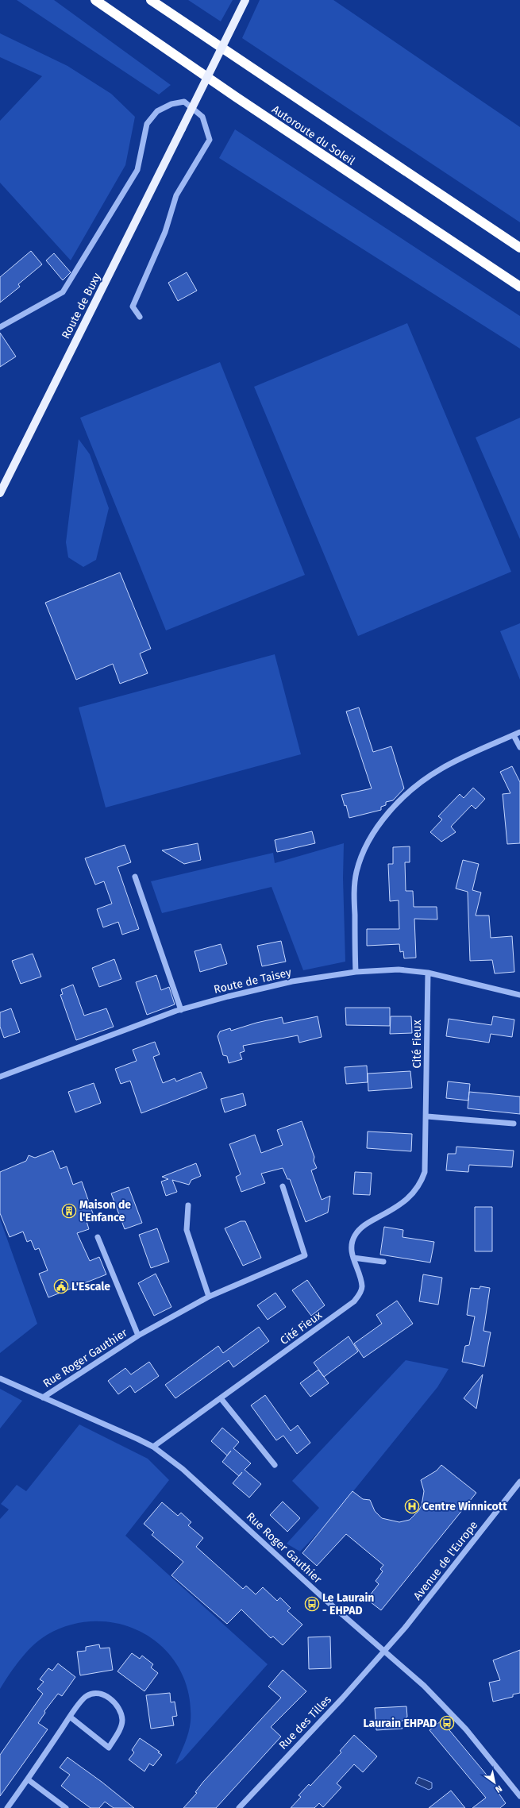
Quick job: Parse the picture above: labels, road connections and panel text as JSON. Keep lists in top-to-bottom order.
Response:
{
  "streets": {
    "highway": ["Autoroute du Soleil"],
    "main road": ["Route de Buxy"],
    "street": [
      "Route de Taisey",
      "Cité Fieux",
      "Rue Roger Gauthier",
      "Avenue de l'Europe",
      "Rue des Tilles"
    ]
  },
  "crossings": [
    ["Route de Taisey", "Cité Fieux"],
    ["Cité Fieux", "Rue Roger Gauthier"],
    ["Rue Roger Gauthier", "Avenue de l'Europe"],
    ["Rue Roger Gauthier", "Rue des Tilles"],
    ["Avenue de l'Europe", "Rue des Tilles"]
  ],
  "places": {
    "building": ["Maison de l'Enfance"],
    "public building": ["L'Escale"],
    "hospital": ["Centre Winnicott"],
    "bus stop": ["Le Laurain - EHPAD", "Laurain EHPAD"]
  },
  "north": "bottom right"
}
